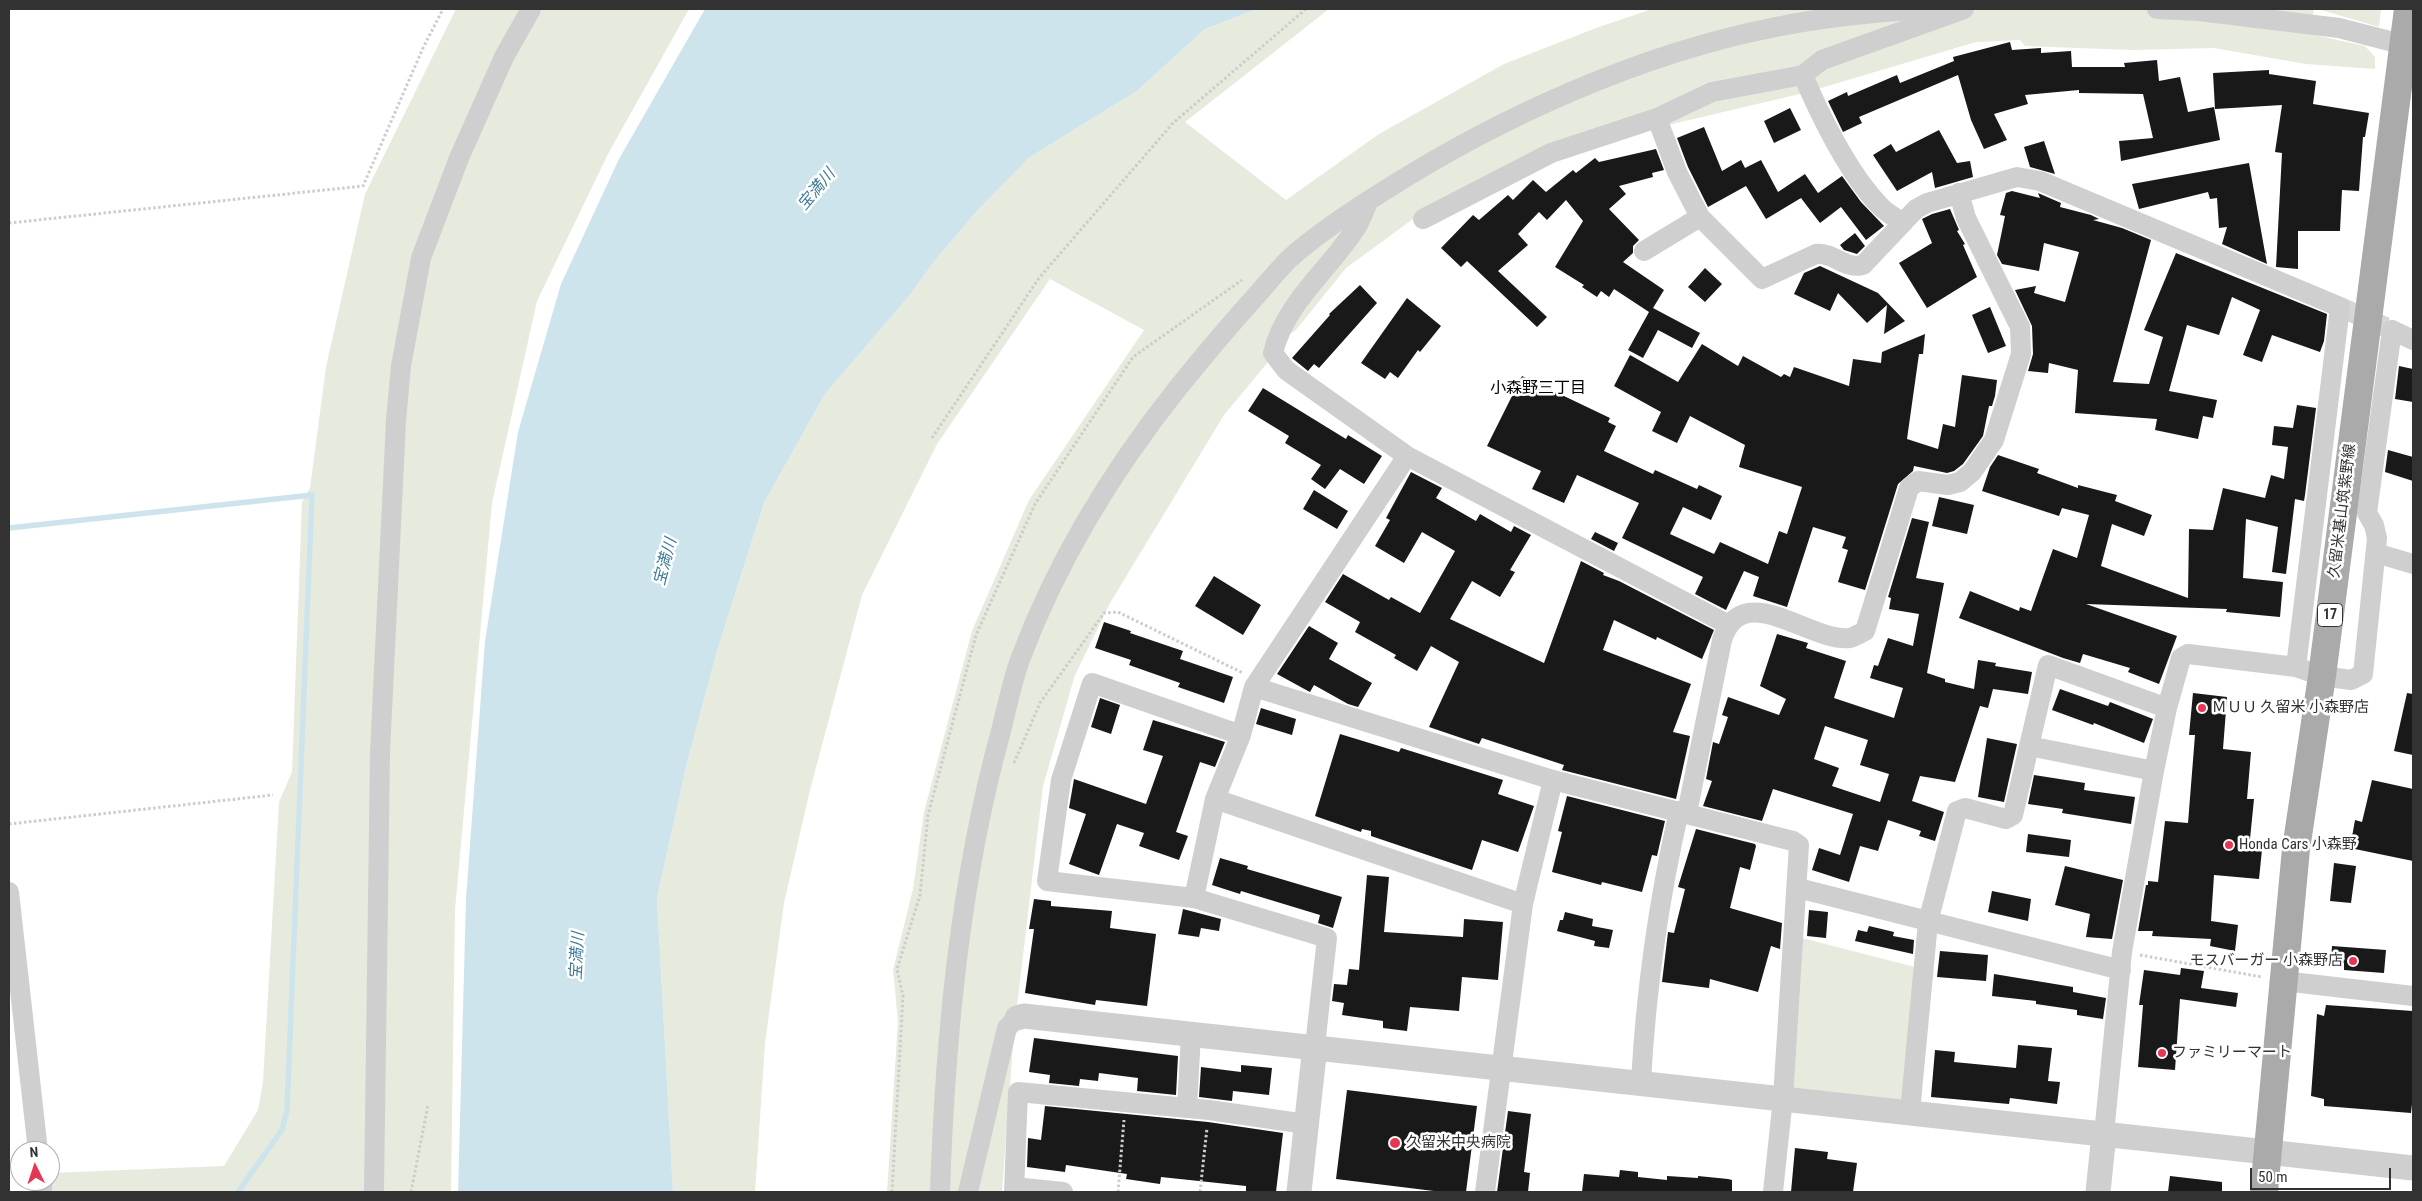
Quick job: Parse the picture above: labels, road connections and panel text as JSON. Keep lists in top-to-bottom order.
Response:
{
  "streets": {
    "main road": ["久留米基山筑紫野線", "17"]
  },
  "districts": ["小森野三丁目"],
  "water": ["宝満川"],
  "places": [
    "ＭＵＵ 久留米 小森野店",
    "Honda Cars 小森野",
    "モスバーガー 小森野店",
    "ファミリーマート",
    "久留米中央病院"
  ],
  "scale_bar": "50 m",
  "north": "top"
}
